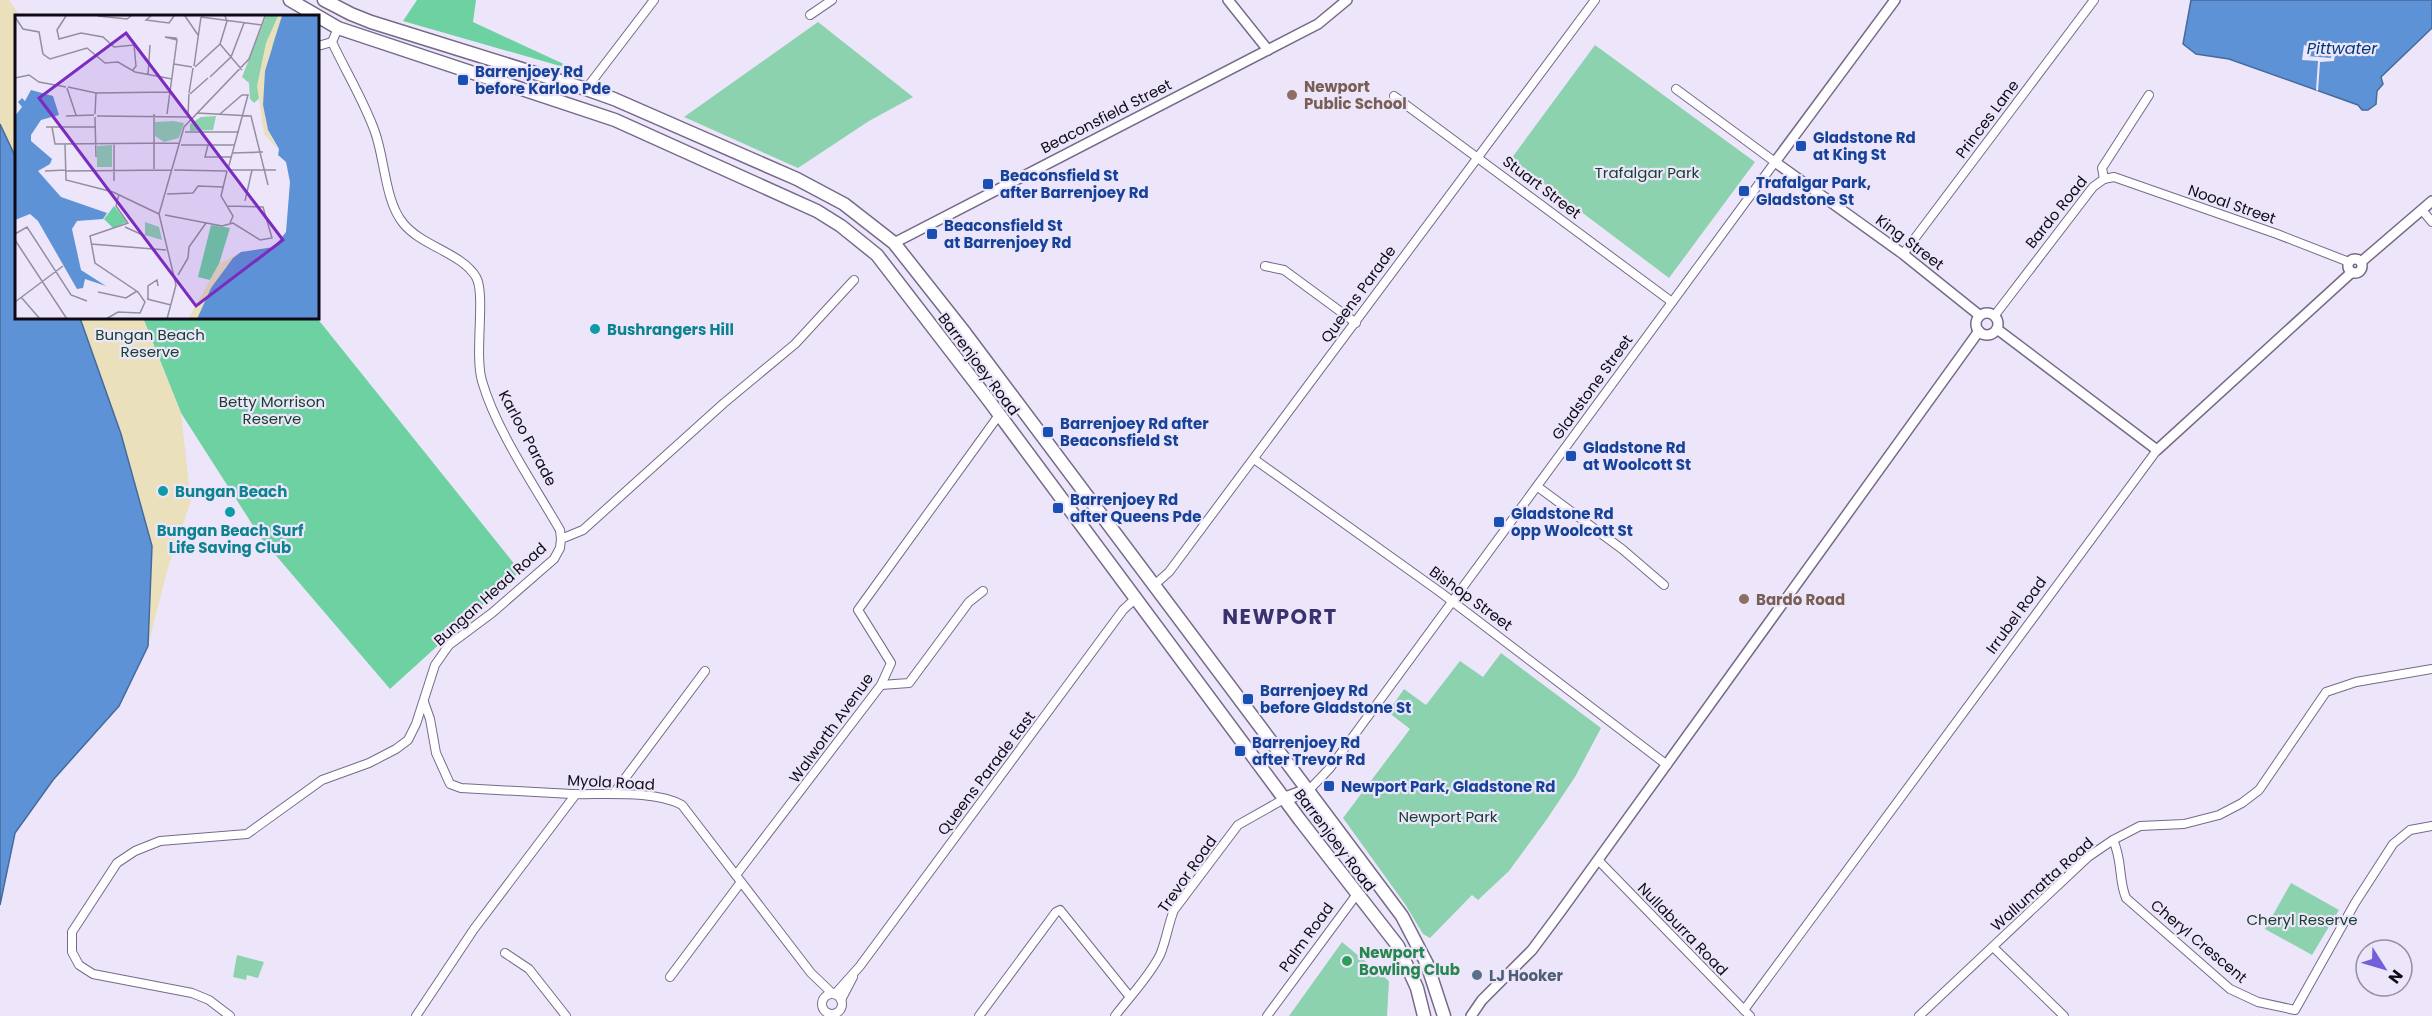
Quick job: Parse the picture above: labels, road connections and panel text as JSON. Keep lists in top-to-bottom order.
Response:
{
  "streets": {
    "main road": [
      "Beaconsfield Street",
      "Queens Parade",
      "Barrenjoey Road",
      "Palm Road"
    ],
    "street": [
      "Princes Lane",
      "Stuart Street",
      "Nooal Street",
      "Bardo Road",
      "King Street",
      "Gladstone Street",
      "Karloo Parade",
      "Bungan Head Road",
      "Bishop Street",
      "Irrubel Road",
      "Walworth Avenue",
      "Queens Parade East",
      "Myola Road",
      "Trevor Road",
      "Wallumatta Road",
      "Nullaburra Road",
      "Cheryl Crescent"
    ]
  },
  "crossings": [
    ["Beaconsfield Street", "Barrenjoey Road"],
    ["Princes Lane", "King Street"],
    ["Stuart Street", "Queens Parade"],
    ["Stuart Street", "Gladstone Street"],
    ["Nooal Street", "Bardo Road"],
    ["Nooal Street", "Irrubel Road"],
    ["Bardo Road", "King Street"],
    ["King Street", "Gladstone Street"],
    ["Queens Parade", "Barrenjoey Road"],
    ["Queens Parade", "Bishop Street"],
    ["Queens Parade", "Queens Parade East"],
    ["Barrenjoey Road", "Gladstone Street"],
    ["Barrenjoey Road", "Walworth Avenue"],
    ["Barrenjoey Road", "Queens Parade East"],
    ["Barrenjoey Road", "Trevor Road"],
    ["Barrenjoey Road", "Palm Road"],
    ["Gladstone Street", "Bishop Street"],
    ["Karloo Parade", "Bungan Head Road"],
    ["Bungan Head Road", "Myola Road"],
    ["Irrubel Road", "Nullaburra Road"],
    ["Walworth Avenue", "Myola Road"],
    ["Queens Parade East", "Myola Road"],
    ["Wallumatta Road", "Cheryl Crescent"]
  ],
  "districts": ["NEWPORT"],
  "water": ["Pittwater"],
  "parks": [
    "Trafalgar Park",
    "Bungan Beach Reserve",
    "Betty Morrison Reserve",
    "Newport Park",
    "Cheryl Reserve"
  ],
  "places": {
    "transit": [
      "Barrenjoey Rd before Karloo Pde",
      "Gladstone Rd at King St",
      "Beaconsfield St after Barrenjoey Rd",
      "Trafalgar Park, Gladstone St",
      "Beaconsfield St at Barrenjoey Rd",
      "Barrenjoey Rd after Beaconsfield St",
      "Gladstone Rd at Woolcott St",
      "Barrenjoey Rd after Queens Pde",
      "Gladstone Rd opp Woolcott St",
      "Barrenjoey Rd before Gladstone St",
      "Barrenjoey Rd after Trevor Rd",
      "Newport Park, Gladstone Rd"
    ],
    "other": [
      "Newport Public School",
      "Bushrangers Hill",
      "Bungan Beach",
      "Bungan Beach Surf Life Saving Club",
      "Bardo Road",
      "Newport Bowling Club",
      "LJ Hooker"
    ]
  },
  "north": "bottom right"
}
